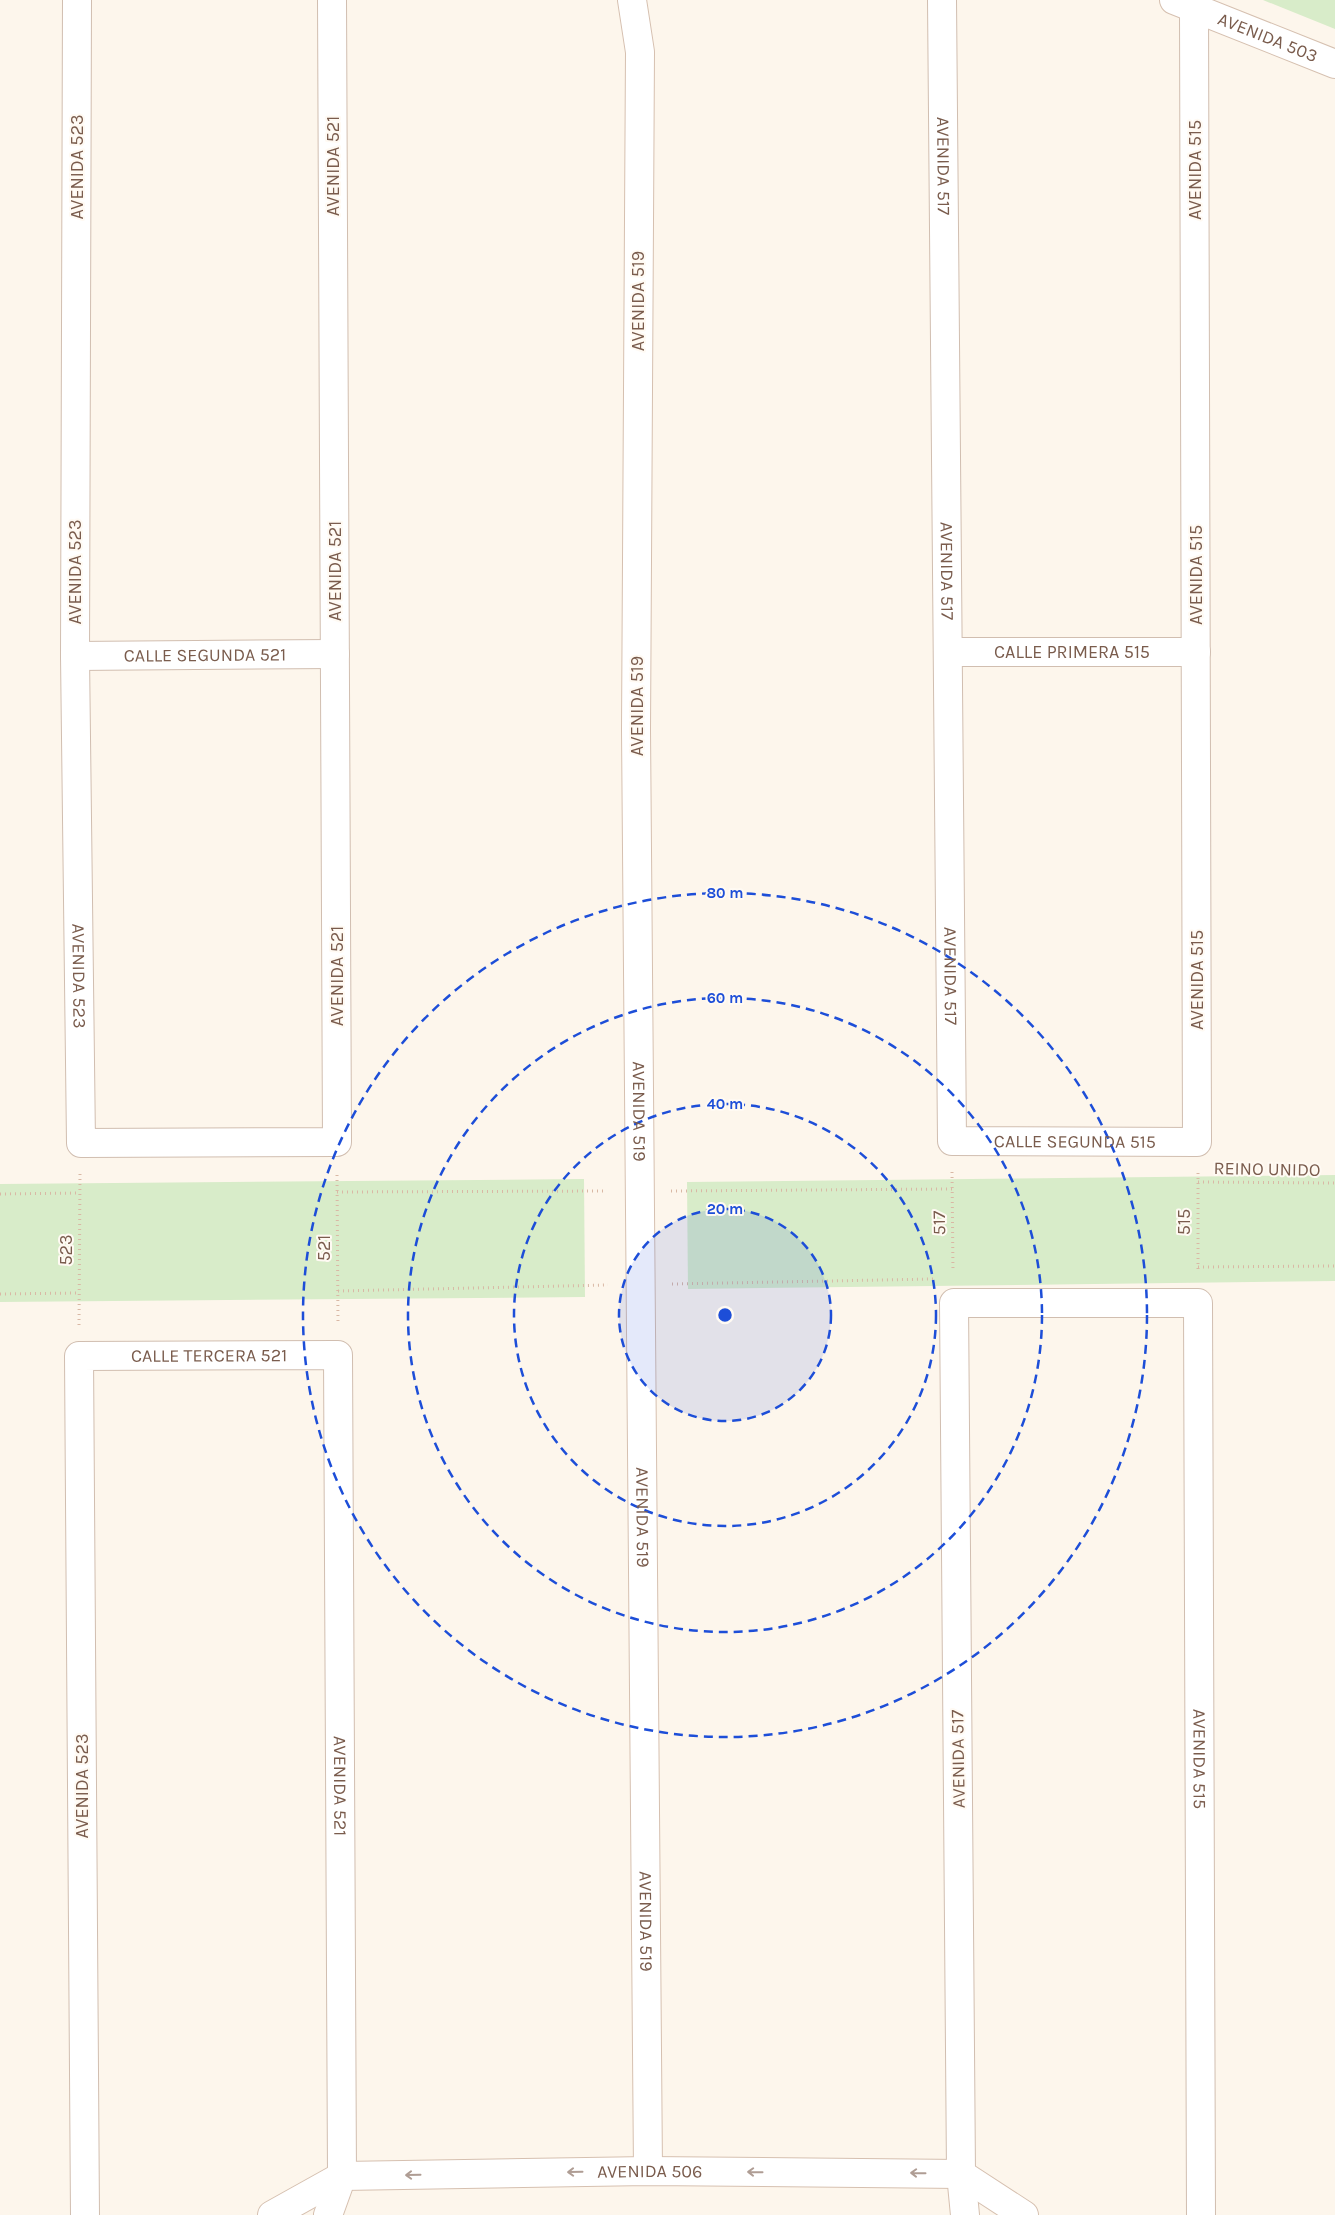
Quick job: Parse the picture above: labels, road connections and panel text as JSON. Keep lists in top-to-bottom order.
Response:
{
  "streets": {
    "street": [
      "AVENIDA 503",
      "AVENIDA 521",
      "AVENIDA 517",
      "AVENIDA 523",
      "AVENIDA 515",
      "AVENIDA 519",
      "CALLE PRIMERA 515",
      "CALLE SEGUNDA 521",
      "CALLE SEGUNDA 515",
      "CALLE TERCERA 521",
      "AVENIDA 506"
    ],
    "path": [
      "REINO UNIDO",
      "515",
      "517",
      "521",
      "523"
    ]
  },
  "crossings": [
    ["AVENIDA 503", "AVENIDA 515"],
    ["AVENIDA 521", "CALLE SEGUNDA 521"],
    ["AVENIDA 521", "521"],
    ["AVENIDA 521", "CALLE TERCERA 521"],
    ["AVENIDA 521", "AVENIDA 506"],
    ["AVENIDA 517", "CALLE PRIMERA 515"],
    ["AVENIDA 517", "CALLE SEGUNDA 515"],
    ["AVENIDA 517", "517"],
    ["AVENIDA 517", "AVENIDA 506"],
    ["AVENIDA 523", "CALLE SEGUNDA 521"],
    ["AVENIDA 523", "523"],
    ["AVENIDA 523", "CALLE TERCERA 521"],
    ["AVENIDA 515", "CALLE PRIMERA 515"],
    ["AVENIDA 515", "CALLE SEGUNDA 515"],
    ["AVENIDA 515", "515"],
    ["AVENIDA 519", "AVENIDA 506"],
    ["CALLE SEGUNDA 515", "515"],
    ["CALLE SEGUNDA 515", "517"],
    ["REINO UNIDO", "515"],
    ["521", "CALLE TERCERA 521"],
    ["523", "CALLE TERCERA 521"]
  ],
  "one_way": ["AVENIDA 506"],
  "rings": [
    "80 m",
    "60 m",
    "40 m",
    "20 m"
  ]
}
